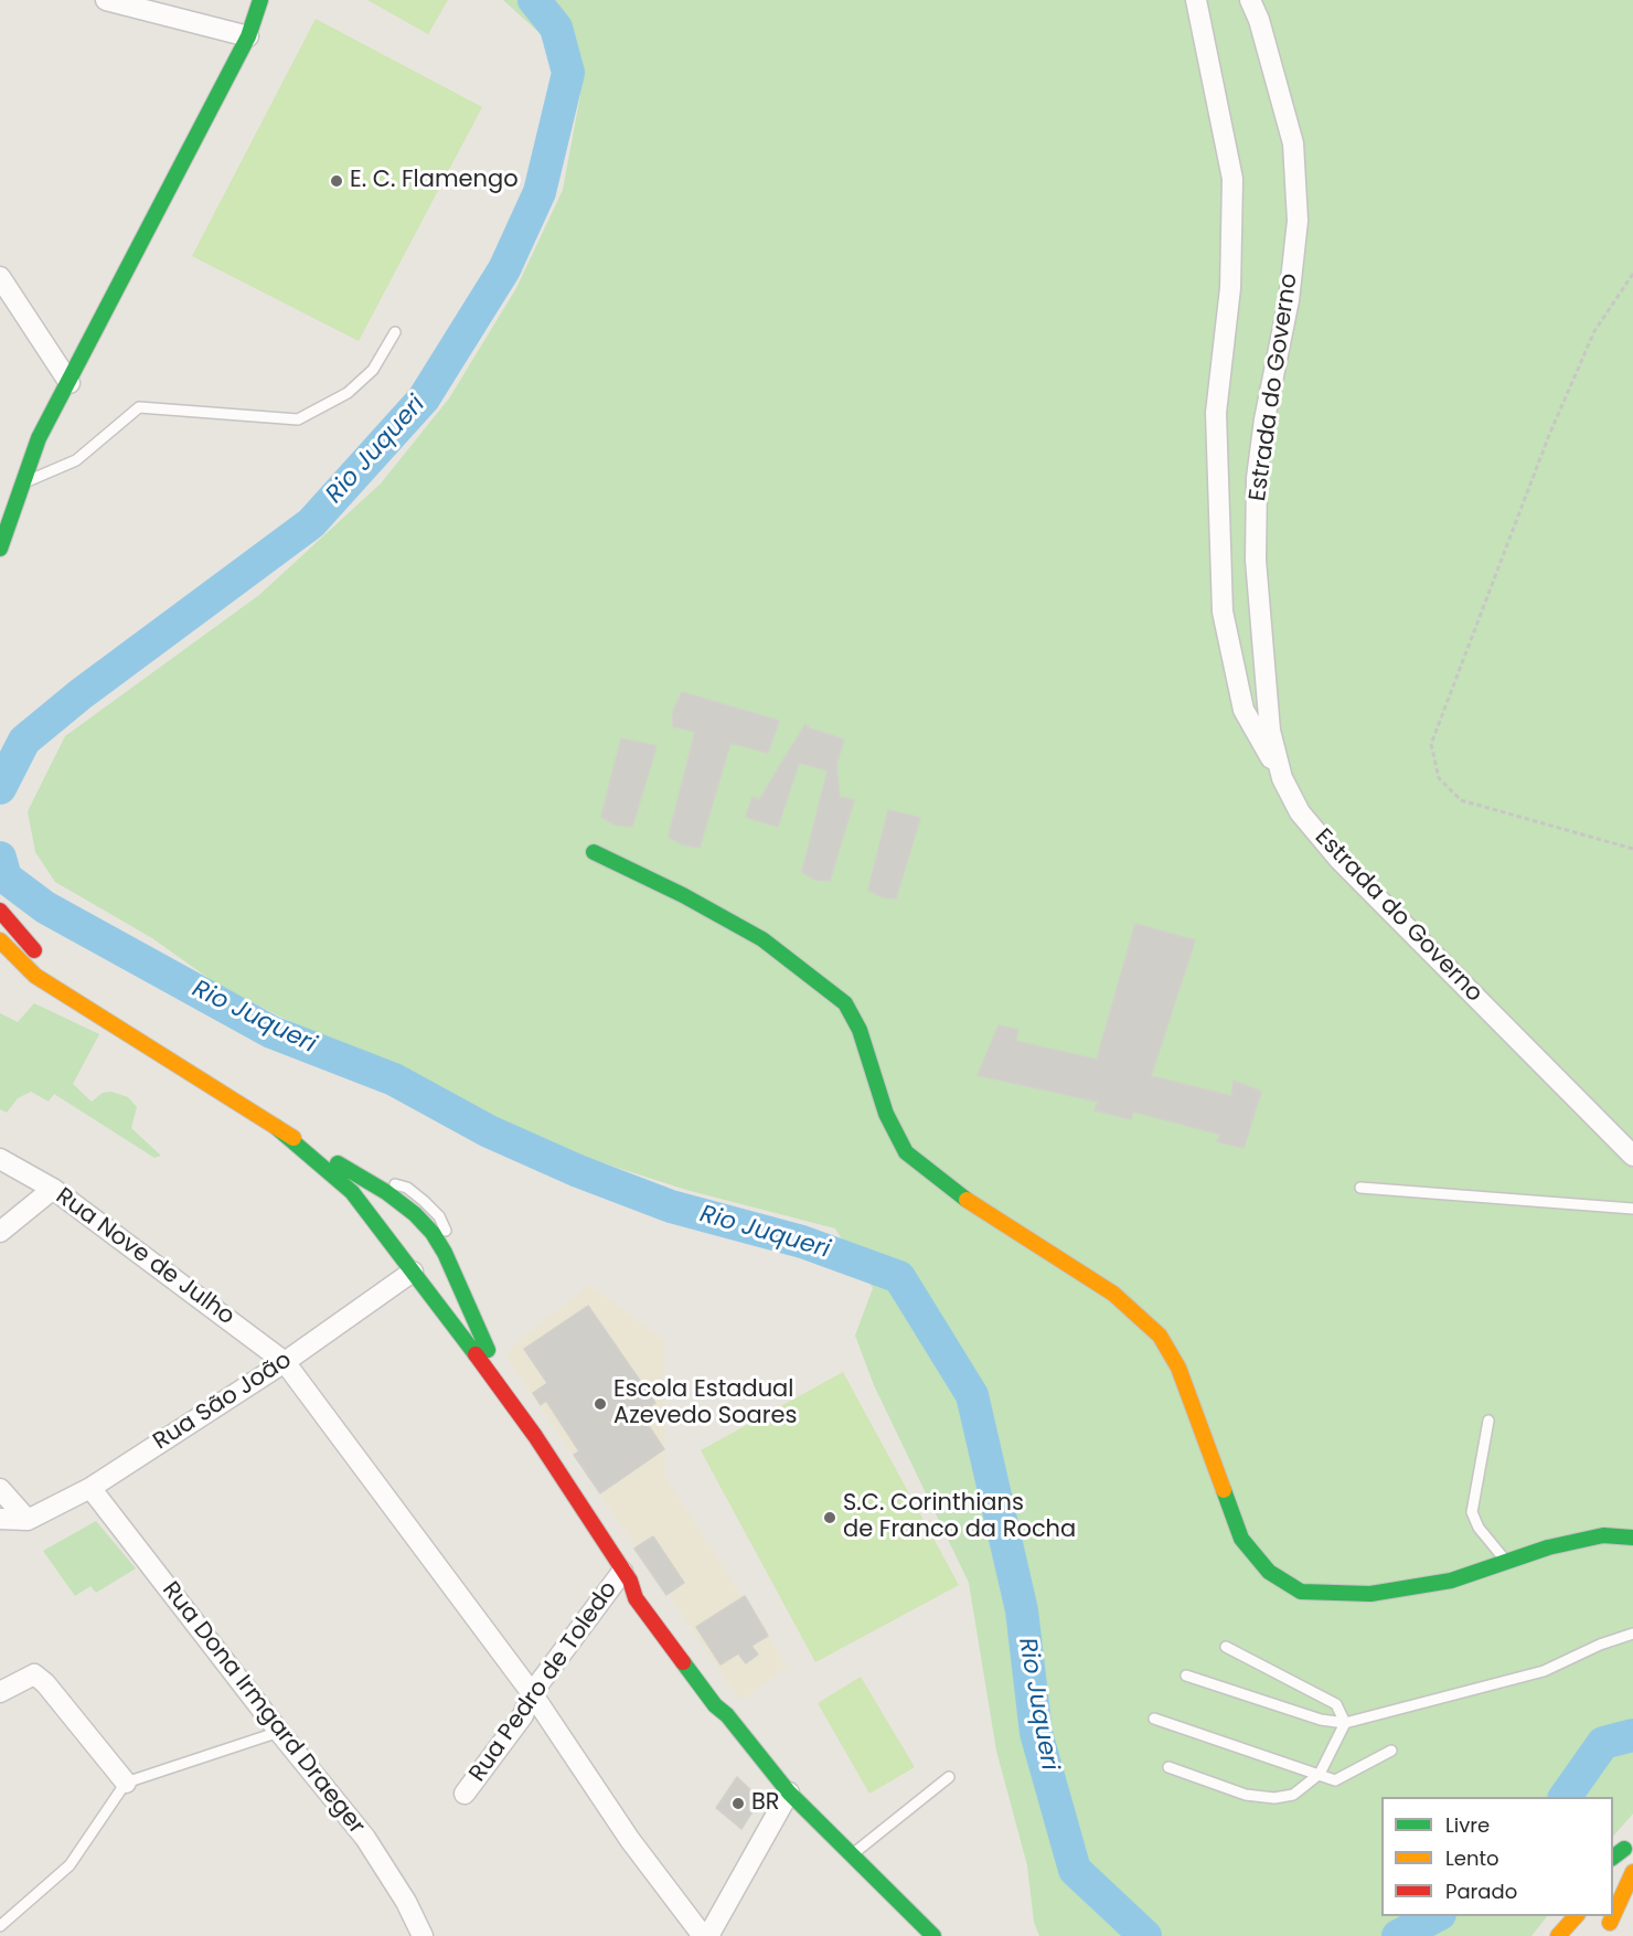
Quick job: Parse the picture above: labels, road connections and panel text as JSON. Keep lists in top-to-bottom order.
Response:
{
  "streets": {
    "street": [
      "Estrada do Governo",
      "Rua Nove de Julho",
      "Rua São João",
      "Rua Pedro de Toledo",
      "Rua Dona Irmgard Draeger"
    ]
  },
  "crossings": [
    ["Rua Nove de Julho", "Rua São João"],
    ["Rua Nove de Julho", "Rua Pedro de Toledo"],
    ["Rua São João", "Rua Dona Irmgard Draeger"]
  ],
  "water": ["Rio Juqueri"],
  "places": [
    "E. C. Flamengo",
    "Escola Estadual Azevedo Soares",
    "S.C. Corinthians de Franco da Rocha",
    "BR"
  ],
  "legend": ["Livre", "Lento", "Parado"]
}
